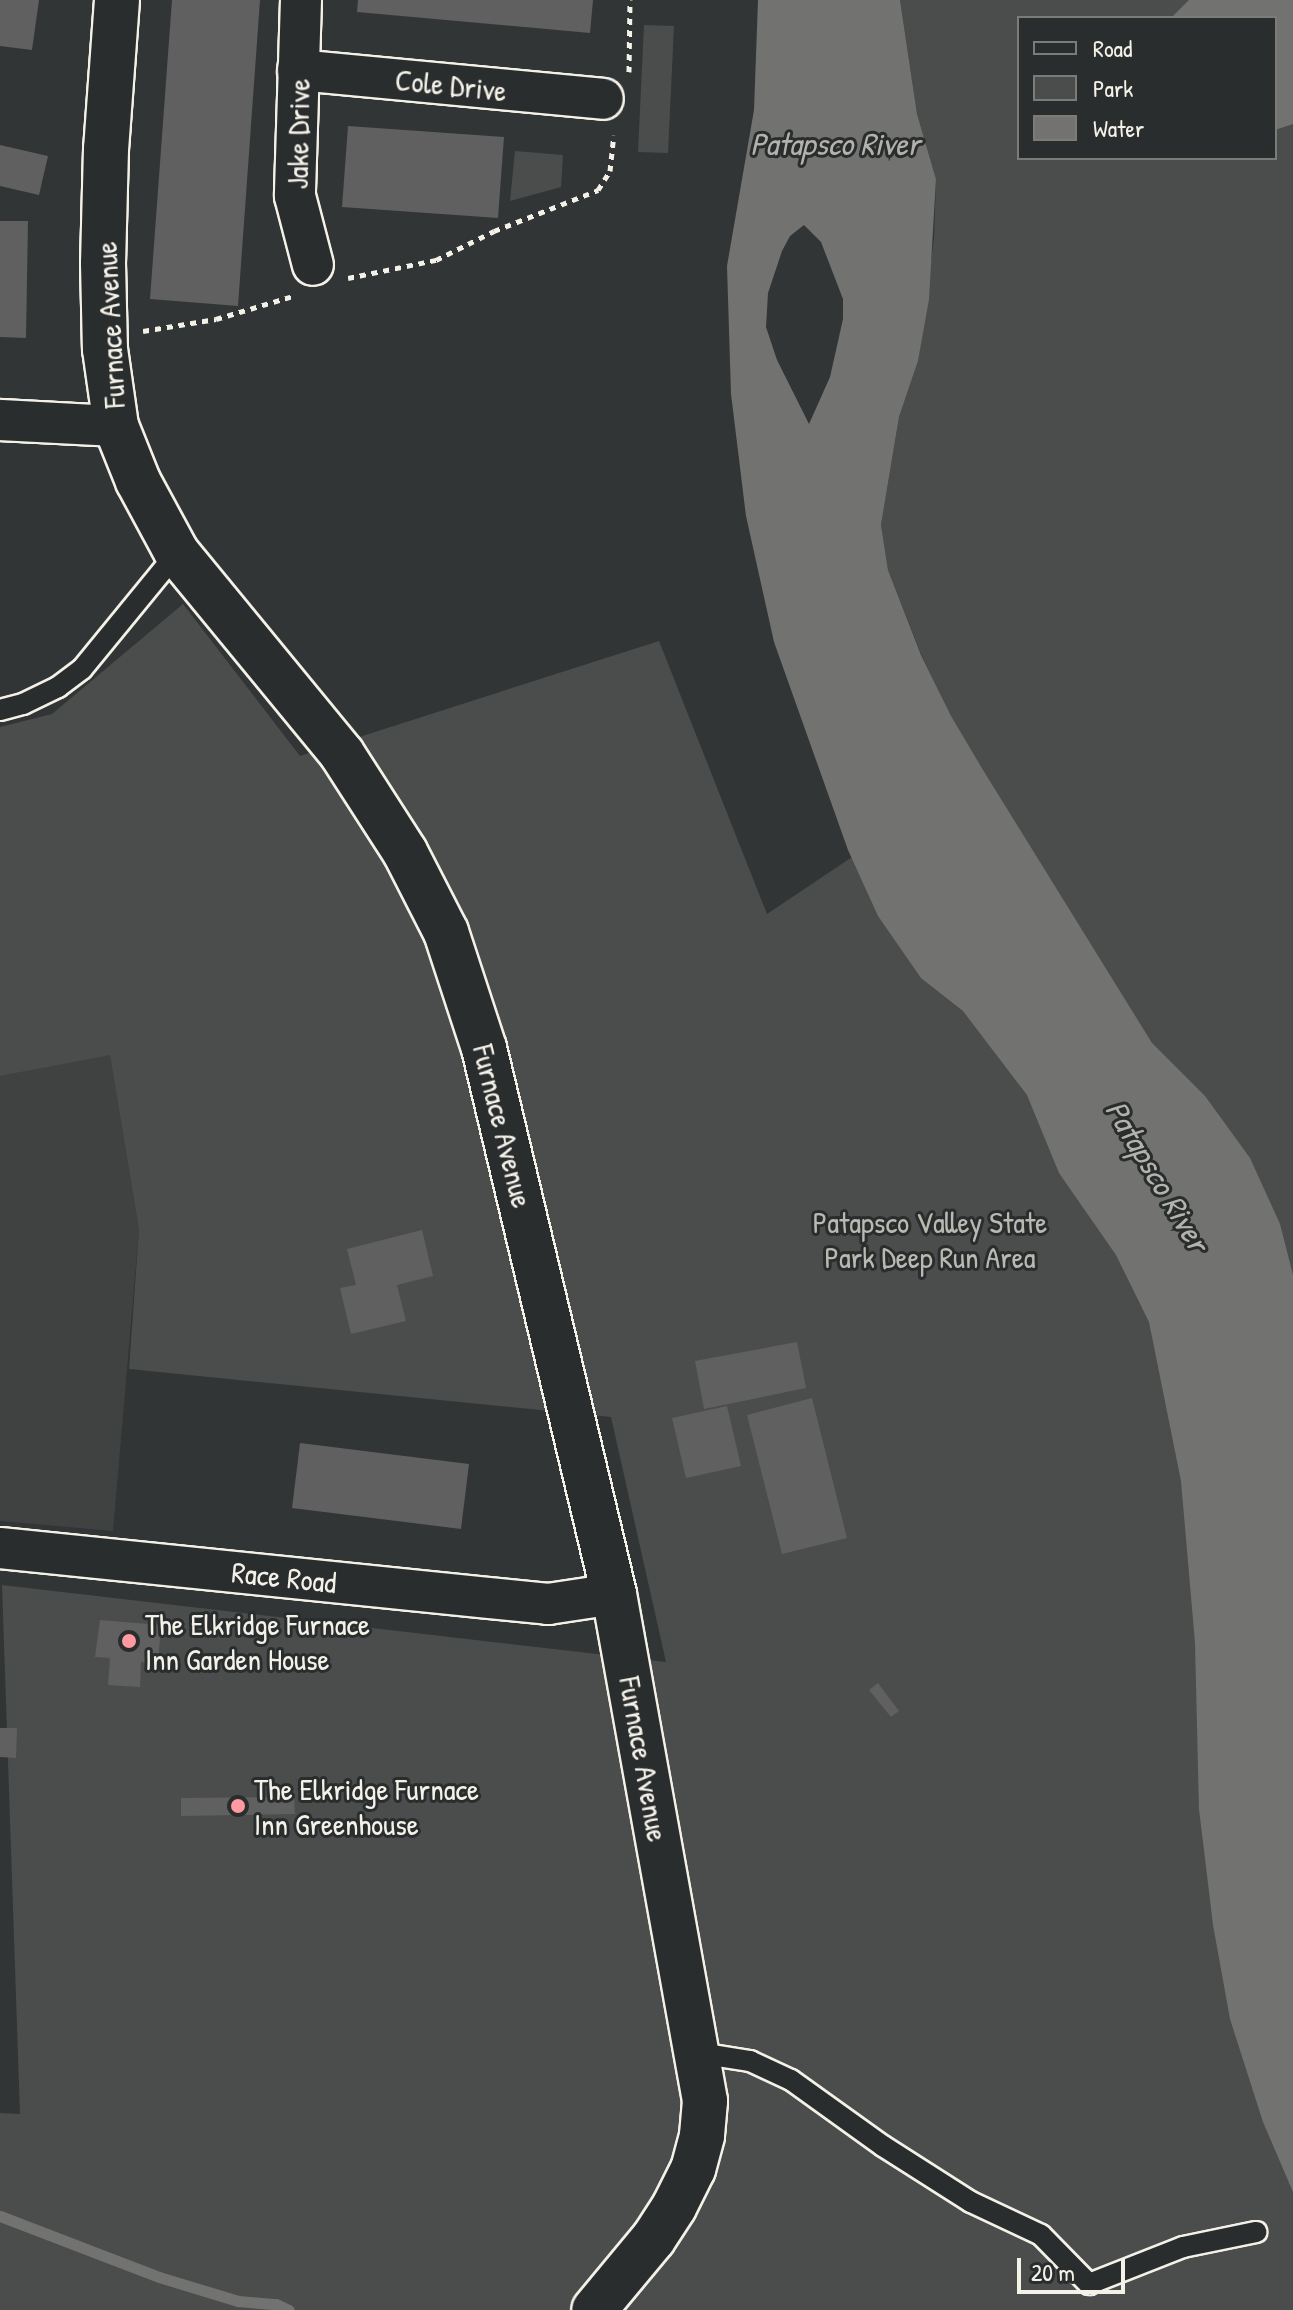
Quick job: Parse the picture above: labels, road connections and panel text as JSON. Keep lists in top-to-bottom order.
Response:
{
  "streets": {
    "street": [
      "Cole Drive",
      "Jake Drive",
      "Furnace Avenue",
      "Race Road"
    ]
  },
  "crossings": [
    ["Cole Drive", "Jake Drive"],
    ["Furnace Avenue", "Race Road"]
  ],
  "water": ["Patapsco River"],
  "parks": ["Patapsco Valley State Park Deep Run Area"],
  "places": ["The Elkridge Furnace Inn Garden House", "The Elkridge Furnace Inn Greenhouse"],
  "legend": ["Road", "Park", "Water"],
  "scale_bar": "20 m"
}
